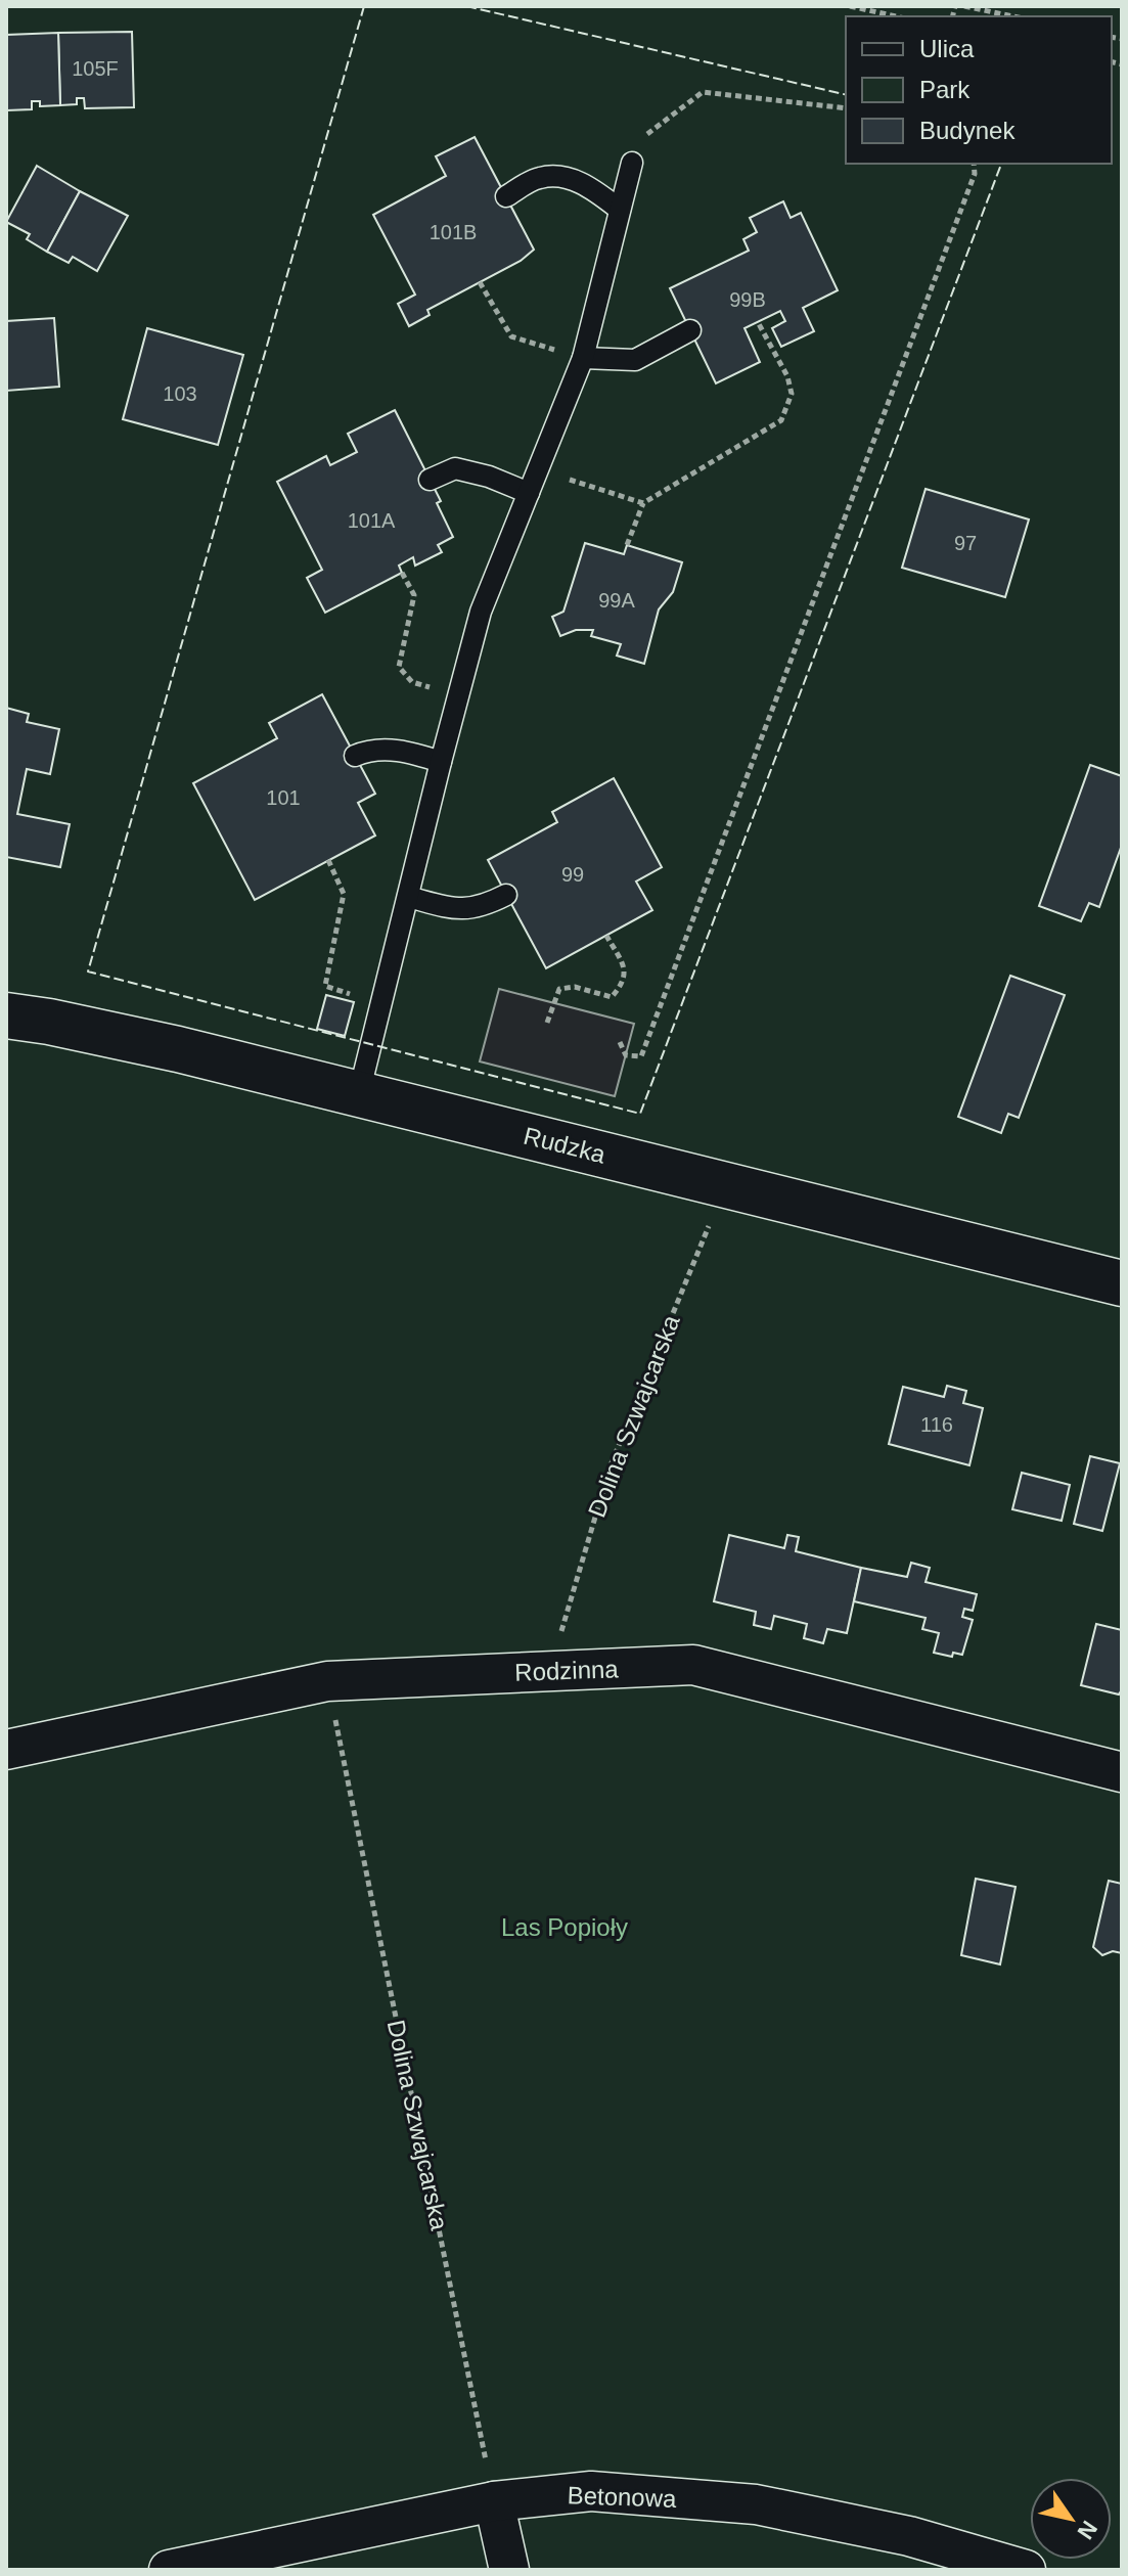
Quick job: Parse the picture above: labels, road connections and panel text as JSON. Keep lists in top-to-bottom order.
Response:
{
  "streets": {
    "street": ["Rudzka", "Rodzinna", "Betonowa"],
    "path": ["Dolina Szwajcarska"]
  },
  "crossings": [
    ["Dolina Szwajcarska", "Rodzinna"],
    ["Dolina Szwajcarska", "Betonowa"]
  ],
  "parks": ["Las Popioły"],
  "house_numbers": [
    "105F",
    "101B",
    "99B",
    "103",
    "101A",
    "97",
    "99A",
    "101",
    "99",
    "116"
  ],
  "legend": ["Ulica", "Park", "Budynek"],
  "north": "bottom right"
}
